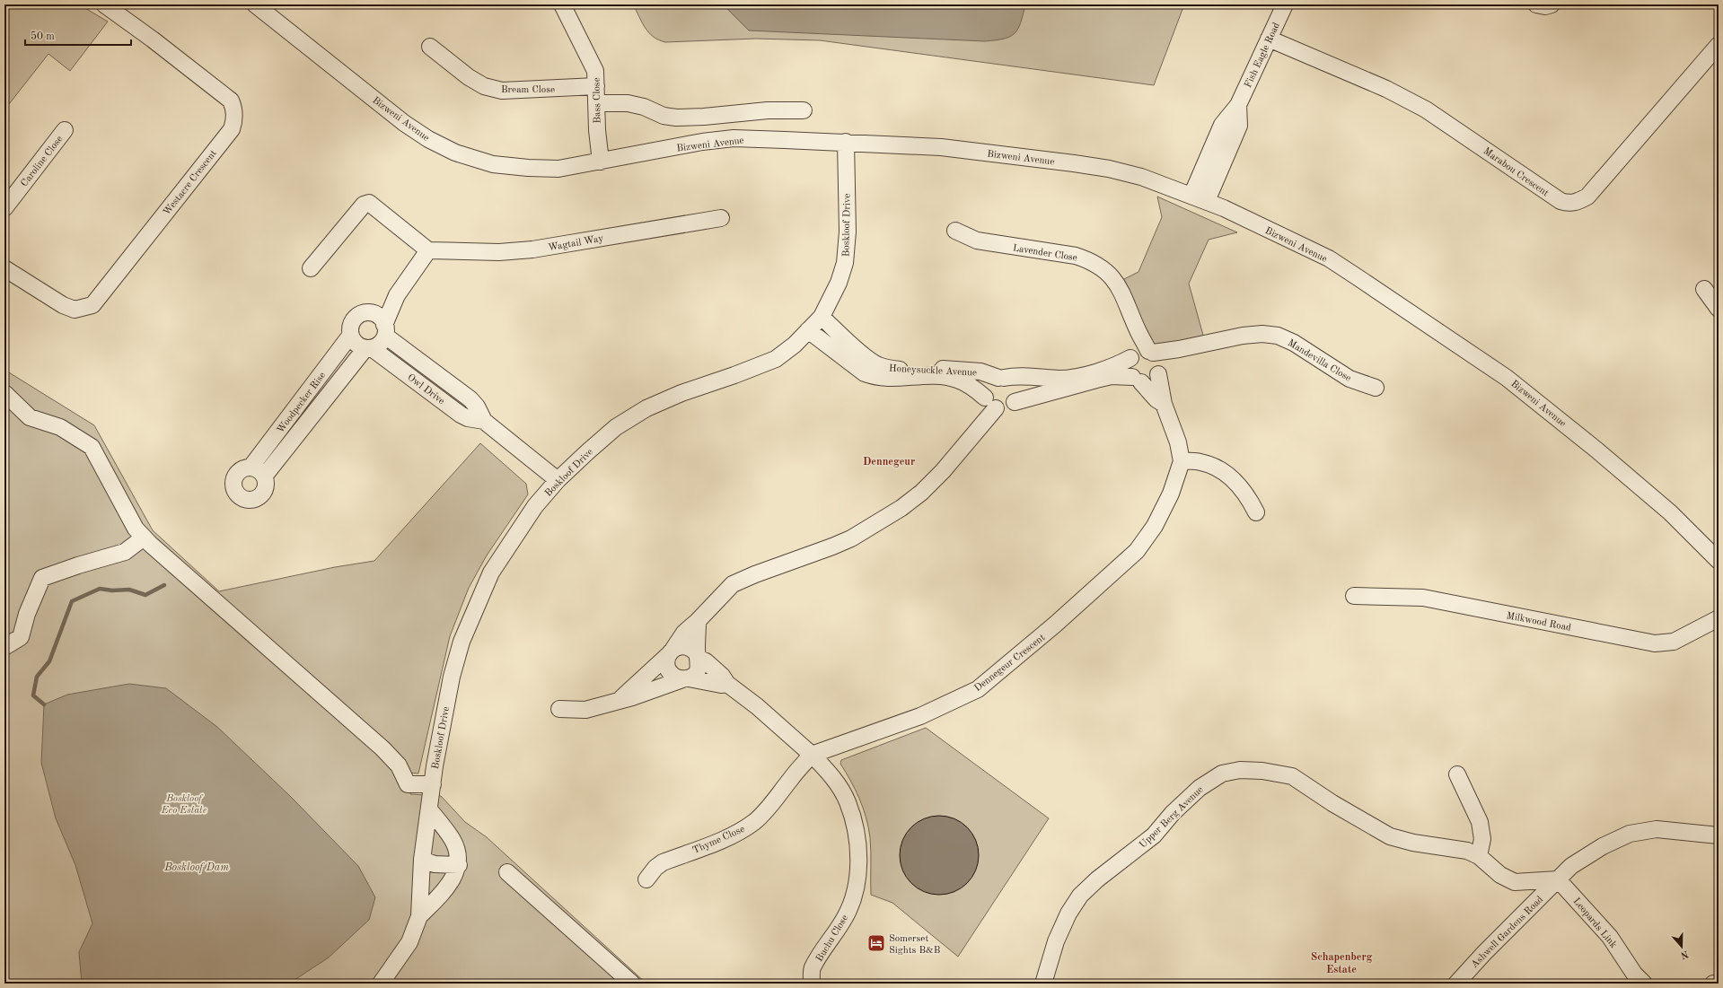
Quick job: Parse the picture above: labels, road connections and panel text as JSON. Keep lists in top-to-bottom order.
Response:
{
  "streets": {
    "street": [
      "Fish Eagle Road",
      "Bream Close",
      "Bass Close",
      "Bizweni Avenue",
      "Caroline Close",
      "Marabou Crescent",
      "Westacre Crescent",
      "Boskloof Drive",
      "Wagtail Way",
      "Lavender Close",
      "Mandevilla Close",
      "Honeysuckle Avenue",
      "Owl Drive",
      "Woodpecker Rise",
      "Milkwood Road",
      "Dennegeur Crescent",
      "Upper Berg Avenue",
      "Thyme Close",
      "Leopards Link",
      "Ashwell Gardens Road",
      "Buchu Close"
    ]
  },
  "crossings": [
    ["Fish Eagle Road", "Bizweni Avenue"],
    ["Fish Eagle Road", "Marabou Crescent"],
    ["Bream Close", "Bass Close"],
    ["Bass Close", "Bizweni Avenue"],
    ["Bizweni Avenue", "Boskloof Drive"],
    ["Boskloof Drive", "Honeysuckle Avenue"],
    ["Boskloof Drive", "Owl Drive"],
    ["Lavender Close", "Mandevilla Close"],
    ["Lavender Close", "Dennegeur Crescent"],
    ["Mandevilla Close", "Dennegeur Crescent"],
    ["Owl Drive", "Woodpecker Rise"],
    ["Dennegeur Crescent", "Thyme Close"],
    ["Dennegeur Crescent", "Buchu Close"],
    ["Upper Berg Avenue", "Leopards Link"],
    ["Upper Berg Avenue", "Ashwell Gardens Road"],
    ["Thyme Close", "Buchu Close"],
    ["Leopards Link", "Ashwell Gardens Road"]
  ],
  "districts": ["Dennegeur", "Schapenberg Estate"],
  "water": ["Boskloof Dam"],
  "parks": ["Boskloof Eco Estate"],
  "places": {
    "hotel": ["Somerset Sights B&B"]
  },
  "scale_bar": "50 m",
  "north": "bottom"
}
